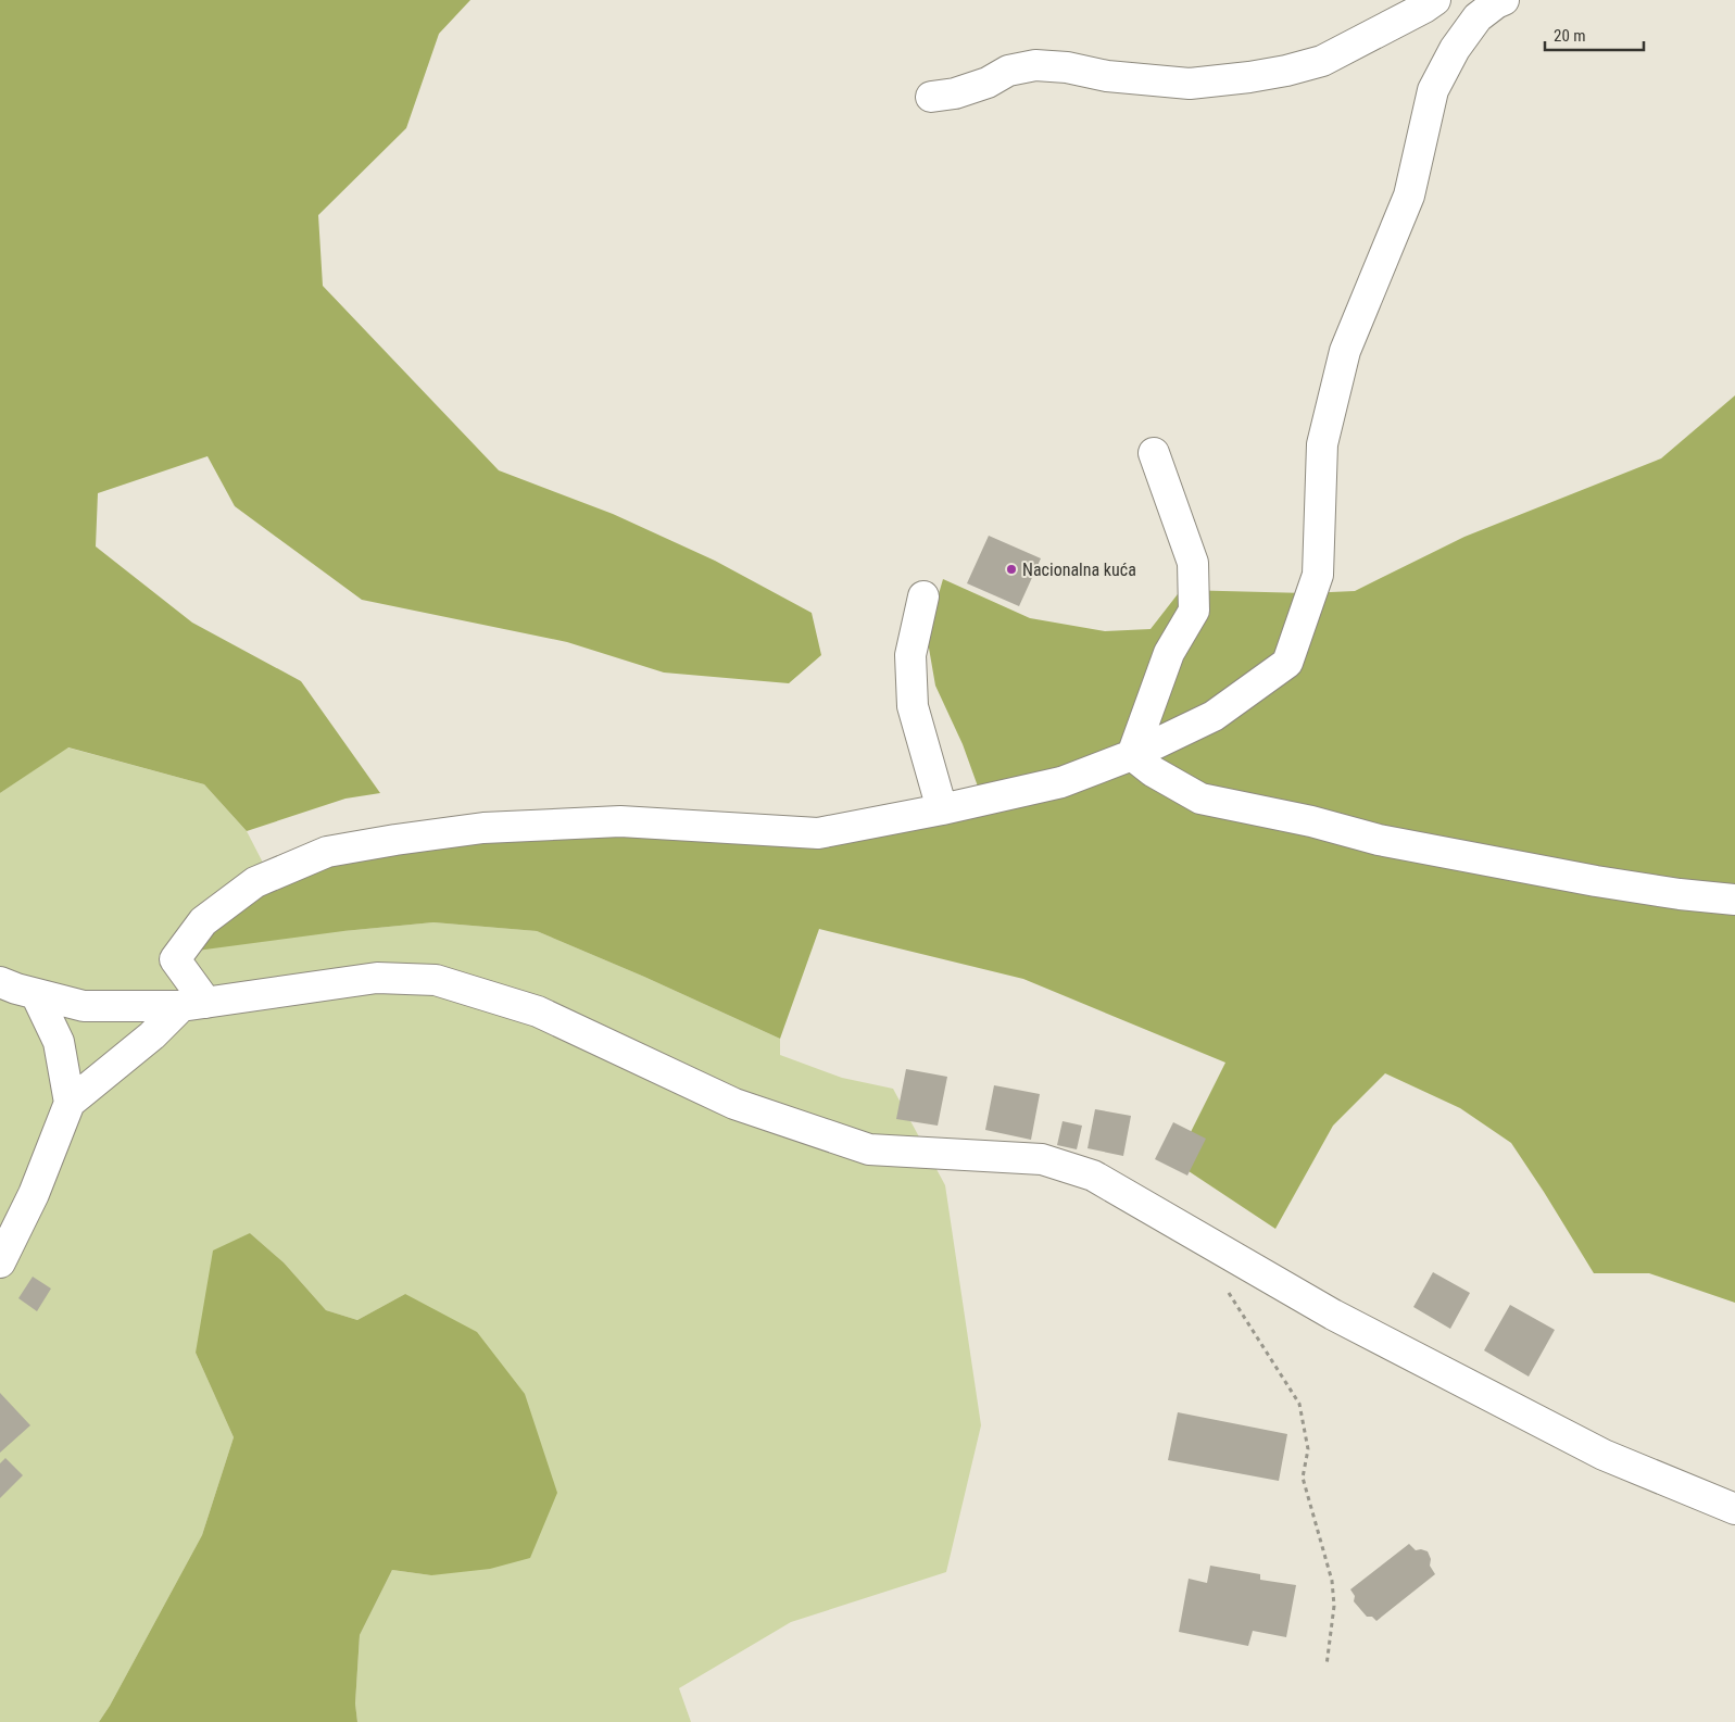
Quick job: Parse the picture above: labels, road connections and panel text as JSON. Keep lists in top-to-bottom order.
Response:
{
  "places": ["Nacionalna kuća"],
  "scale_bar": "20 m"
}
